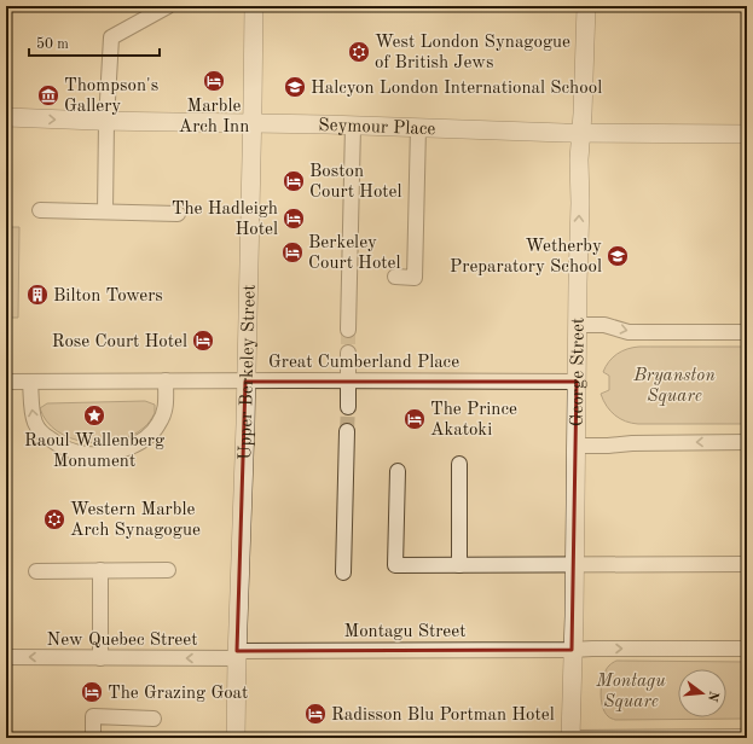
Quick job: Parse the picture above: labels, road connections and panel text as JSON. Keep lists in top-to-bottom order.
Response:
{
  "streets": {
    "street": [
      "Seymour Place",
      "Great Cumberland Place",
      "Upper Berkeley Street",
      "George Street",
      "Montagu Street",
      "New Quebec Street"
    ]
  },
  "crossings": [
    ["Seymour Place", "Upper Berkeley Street"],
    ["Seymour Place", "George Street"],
    ["Great Cumberland Place", "Upper Berkeley Street"],
    ["Great Cumberland Place", "George Street"],
    ["Upper Berkeley Street", "Montagu Street"],
    ["Upper Berkeley Street", "New Quebec Street"],
    ["George Street", "Montagu Street"],
    ["Montagu Street", "New Quebec Street"]
  ],
  "parks": ["Bryanston Square", "Montagu Square"],
  "places": {
    "synagogue": ["West London Synagogue of British Jews", "Western Marble Arch Synagogue"],
    "hotel": [
      "Marble Arch Inn",
      "Boston Court Hotel",
      "The Hadleigh Hotel",
      "Berkeley Court Hotel",
      "Rose Court Hotel",
      "The Prince Akatoki",
      "The Grazing Goat",
      "Radisson Blu Portman Hotel"
    ],
    "school or university": ["Halcyon London International School", "Wetherby Preparatory School"],
    "museum": ["Thompson's Gallery"],
    "building": ["Bilton Towers"],
    "place": ["Raoul Wallenberg Monument"]
  },
  "scale_bar": "50 m",
  "north": "right"
}
